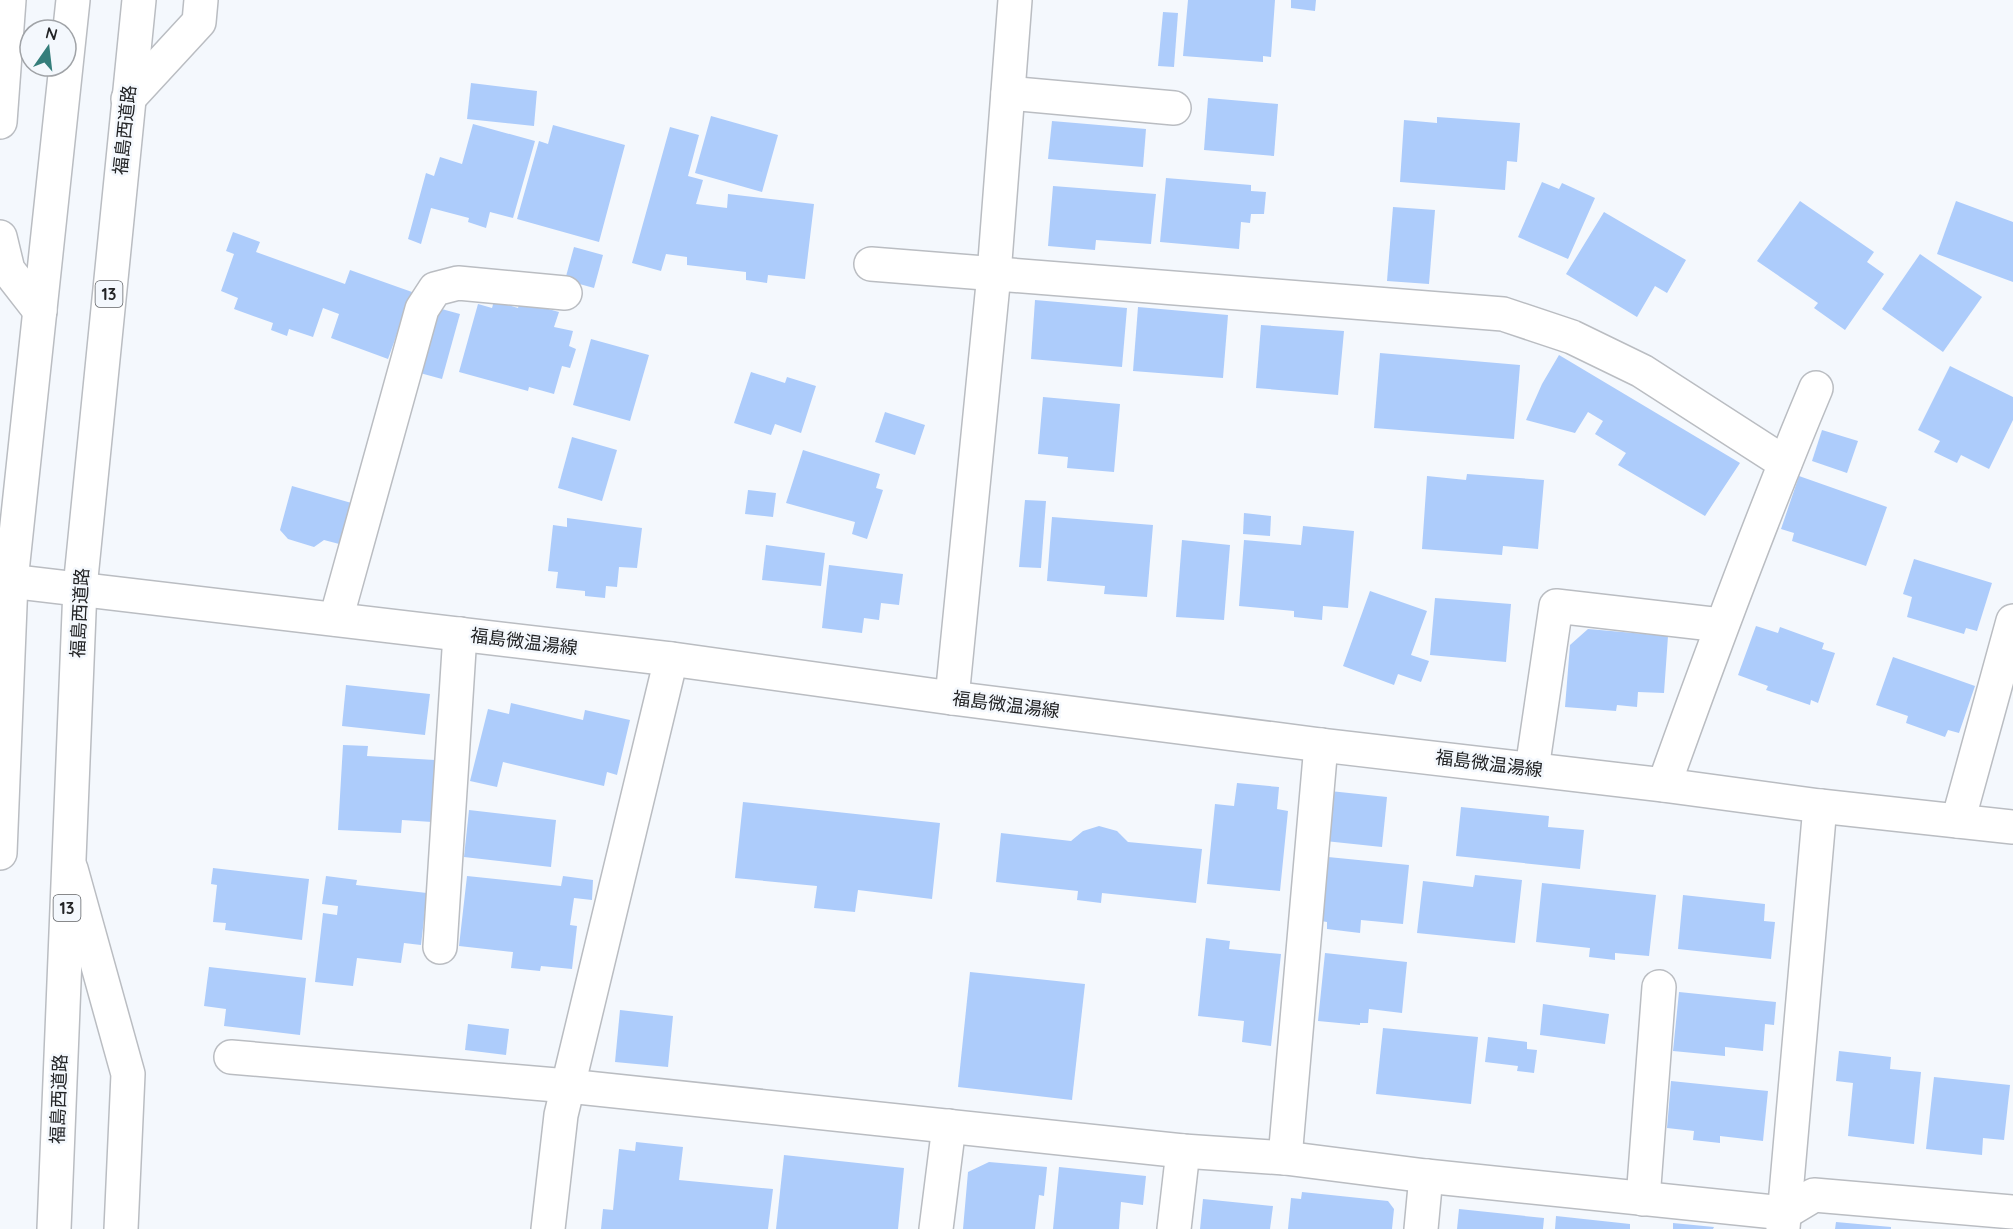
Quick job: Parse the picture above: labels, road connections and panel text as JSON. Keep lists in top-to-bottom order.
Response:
{
  "streets": {
    "main road": ["福島西道路", "13", "福島微温湯線"]
  },
  "crossings": [
    ["福島西道路", "福島微温湯線"]
  ],
  "north": "top"
}
